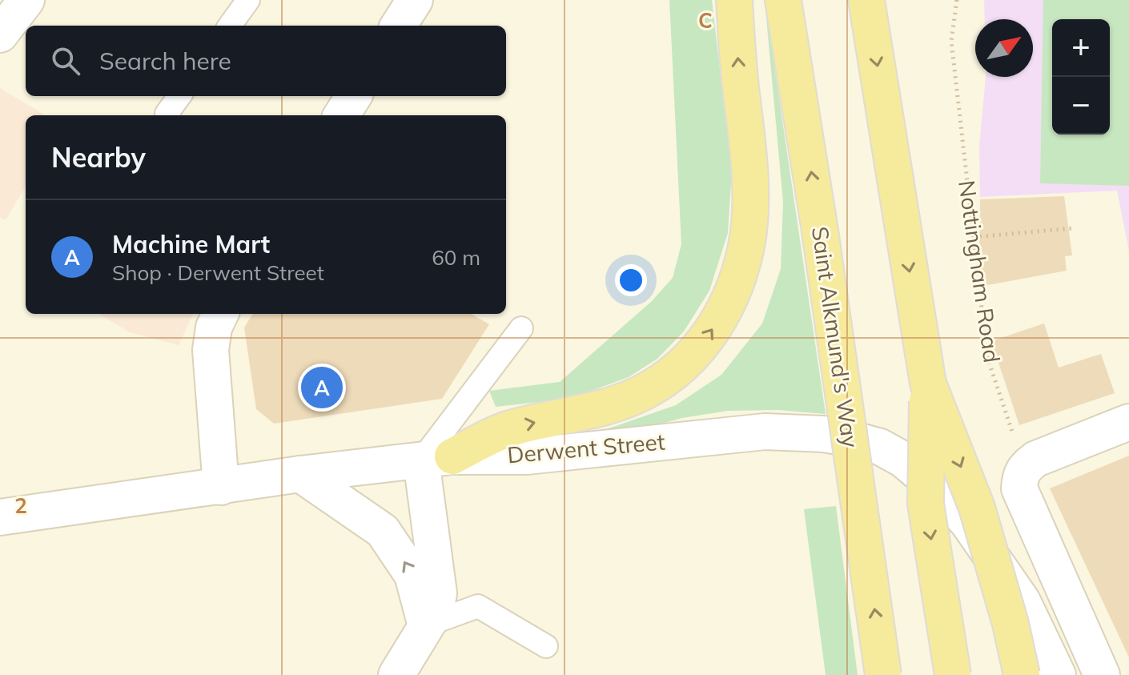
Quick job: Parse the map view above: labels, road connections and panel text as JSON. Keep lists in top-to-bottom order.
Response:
{
  "streets": {
    "main road": ["Saint Alkmund's Way"],
    "street": ["Derwent Street"],
    "path": ["Nottingham Road"]
  },
  "north": "top right",
  "page": {
    "map_buttons": ["+", "−"],
    "search": "Search here",
    "heading": "Nearby",
    "list": [
      {
        "mark": "A",
        "name": "Machine Mart",
        "note": "Shop · Derwent Street",
        "value": "60 m"
      }
    ],
    "pins": "A"
  },
  "grid": {
    "columns": ["C"],
    "rows": ["2"]
  }
}
